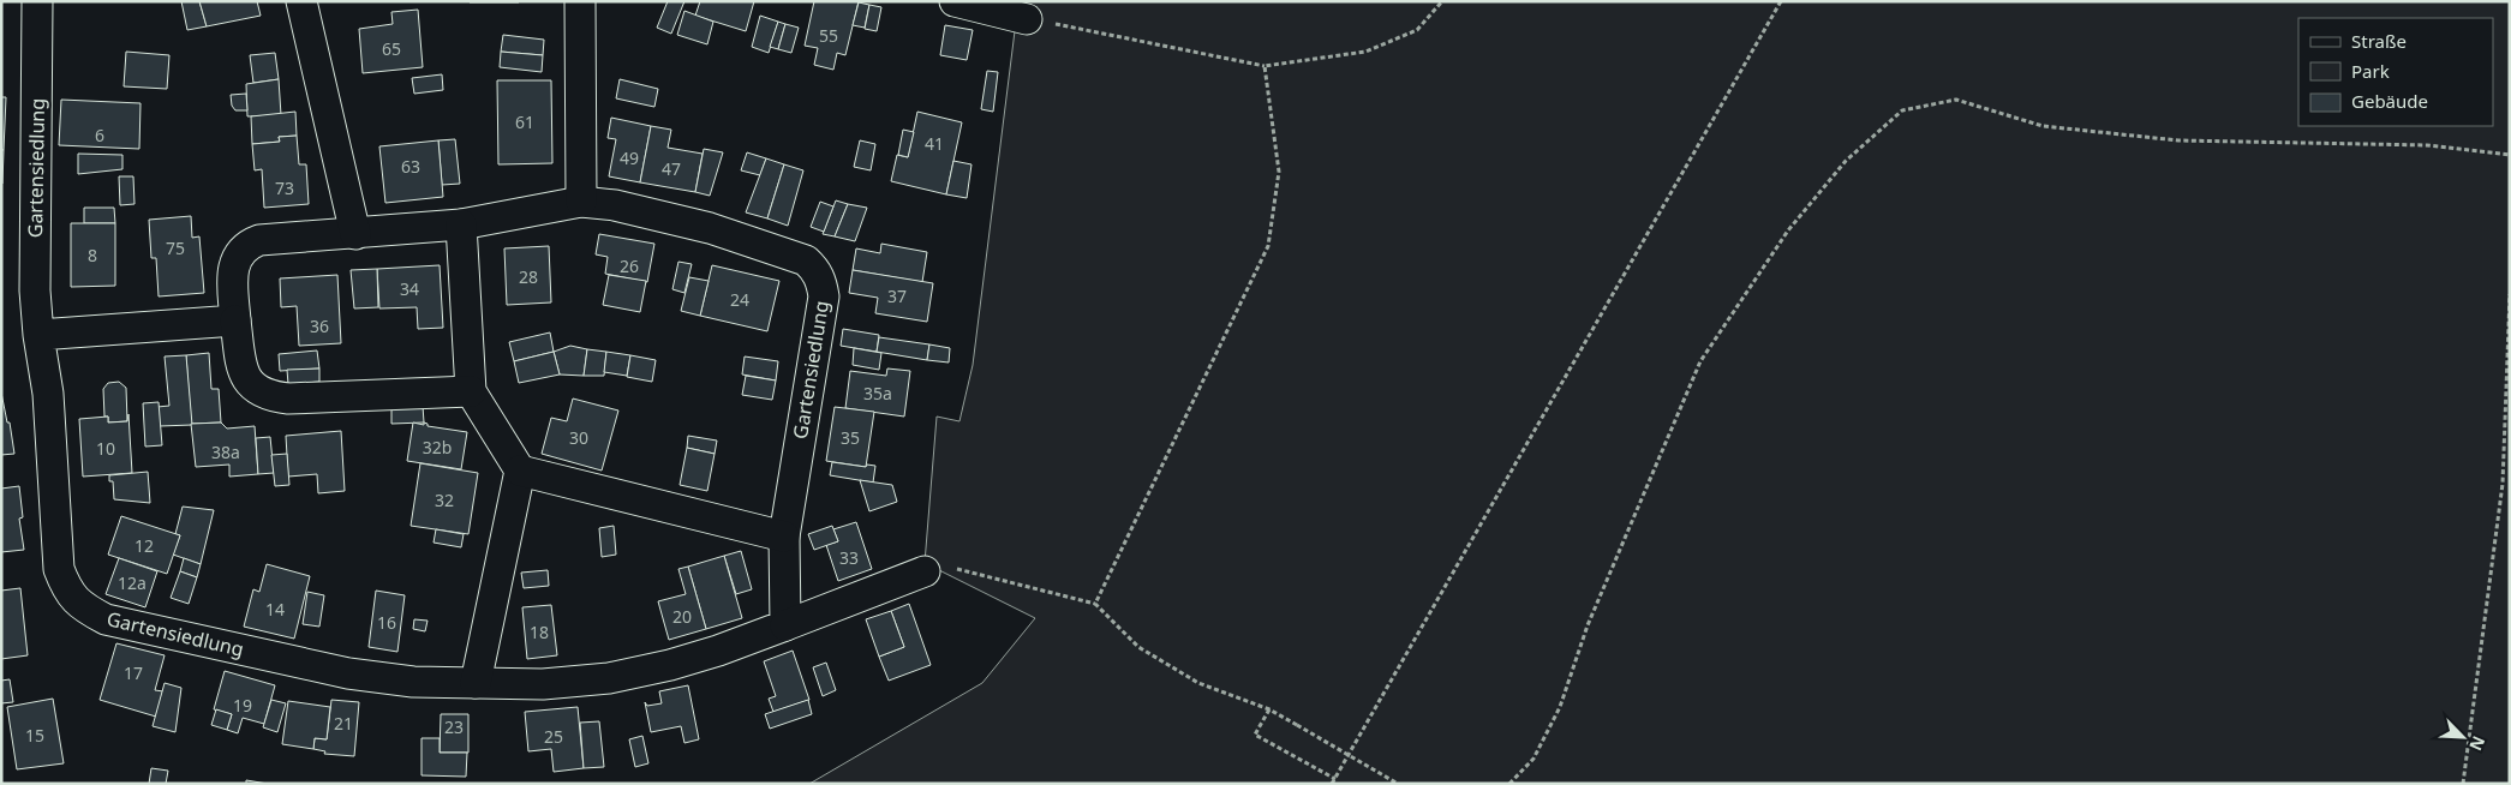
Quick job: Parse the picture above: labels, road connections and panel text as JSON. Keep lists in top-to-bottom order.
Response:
{
  "streets": {
    "street": ["Gartensiedlung"]
  },
  "house_numbers": [
    "55",
    "65",
    "61",
    "6",
    "41",
    "49",
    "63",
    "47",
    "73",
    "75",
    "8",
    "26",
    "28",
    "34",
    "37",
    "24",
    "36",
    "35a",
    "30",
    "35",
    "32b",
    "10",
    "38a",
    "32",
    "12",
    "33",
    "12a",
    "14",
    "20",
    "16",
    "18",
    "17",
    "19",
    "21",
    "23",
    "15",
    "25"
  ],
  "legend": ["Straße", "Park", "Gebäude"],
  "north": "bottom right"
}
